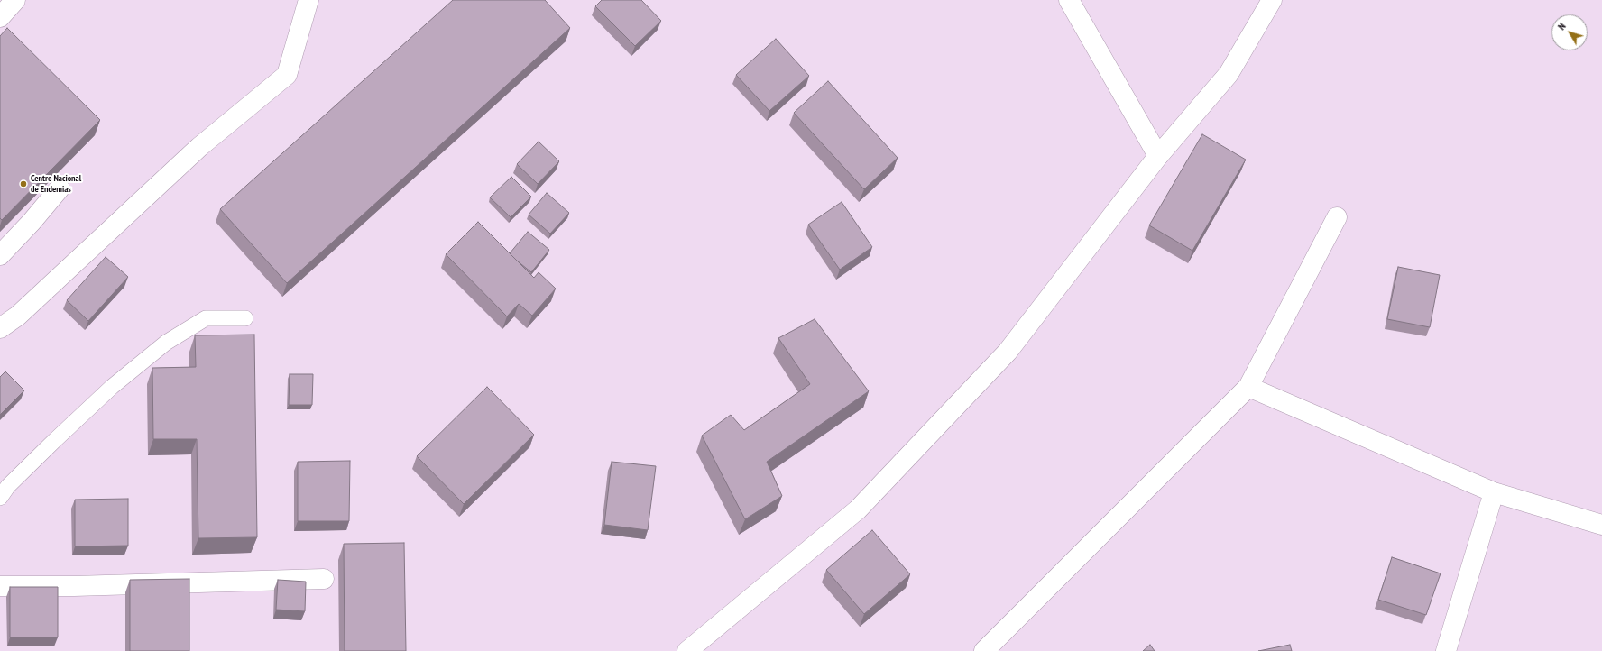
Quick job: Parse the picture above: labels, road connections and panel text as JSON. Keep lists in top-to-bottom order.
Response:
{
  "places": ["Centro Nacional de Endemias"],
  "north": "top left"
}
